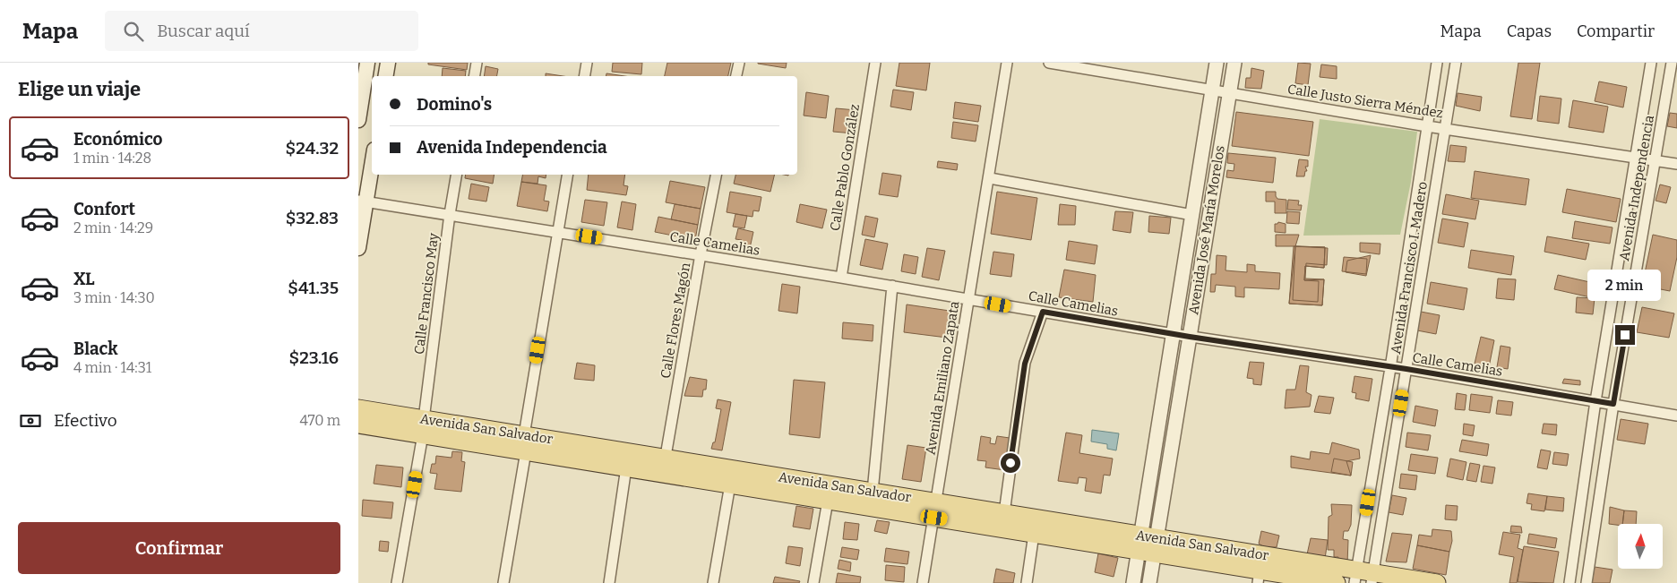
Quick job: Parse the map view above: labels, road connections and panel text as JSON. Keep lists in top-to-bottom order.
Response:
{
  "streets": {
    "main road": ["Avenida San Salvador"],
    "street": [
      "Calle Justo Sierra Méndez",
      "Calle Pablo González",
      "Avenida Independencia",
      "Avenida José María Morelos",
      "Calle Camelias",
      "Avenida Francisco I. Madero",
      "Calle Francisco May",
      "Calle Flores Magón",
      "Avenida Emiliano Zapata"
    ]
  },
  "crossings": [
    ["Calle Justo Sierra Méndez", "Avenida Independencia"],
    ["Calle Justo Sierra Méndez", "Avenida José María Morelos"],
    ["Calle Justo Sierra Méndez", "Avenida Francisco I. Madero"],
    ["Calle Pablo González", "Calle Camelias"],
    ["Avenida Independencia", "Calle Camelias"],
    ["Avenida José María Morelos", "Calle Camelias"],
    ["Avenida José María Morelos", "Avenida San Salvador"],
    ["Calle Camelias", "Avenida Francisco I. Madero"],
    ["Calle Camelias", "Calle Francisco May"],
    ["Calle Camelias", "Calle Flores Magón"],
    ["Calle Camelias", "Avenida Emiliano Zapata"],
    ["Avenida Francisco I. Madero", "Avenida San Salvador"],
    ["Calle Francisco May", "Avenida San Salvador"],
    ["Calle Flores Magón", "Avenida San Salvador"],
    ["Avenida Emiliano Zapata", "Avenida San Salvador"]
  ],
  "north": "top",
  "page": {
    "header": "Mapa",
    "search": "Buscar aquí",
    "nav": ["Mapa", "Capas", "Compartir"],
    "heading": "Elige un viaje",
    "banner": ["Domino's", "Avenida Independencia"],
    "list": [
      {
        "name": "Económico",
        "note": "1 min · 14:28",
        "value": "$24.32"
      },
      {
        "name": "Confort",
        "note": "2 min · 14:29",
        "value": "$32.83"
      },
      {
        "name": "XL",
        "note": "3 min · 14:30",
        "value": "$41.35"
      },
      {
        "name": "Black",
        "note": "4 min · 14:31",
        "value": "$23.16"
      }
    ],
    "bubble": "2 min",
    "pay": ["Efectivo", "470 m"],
    "buttons": "Confirmar"
  }
}
